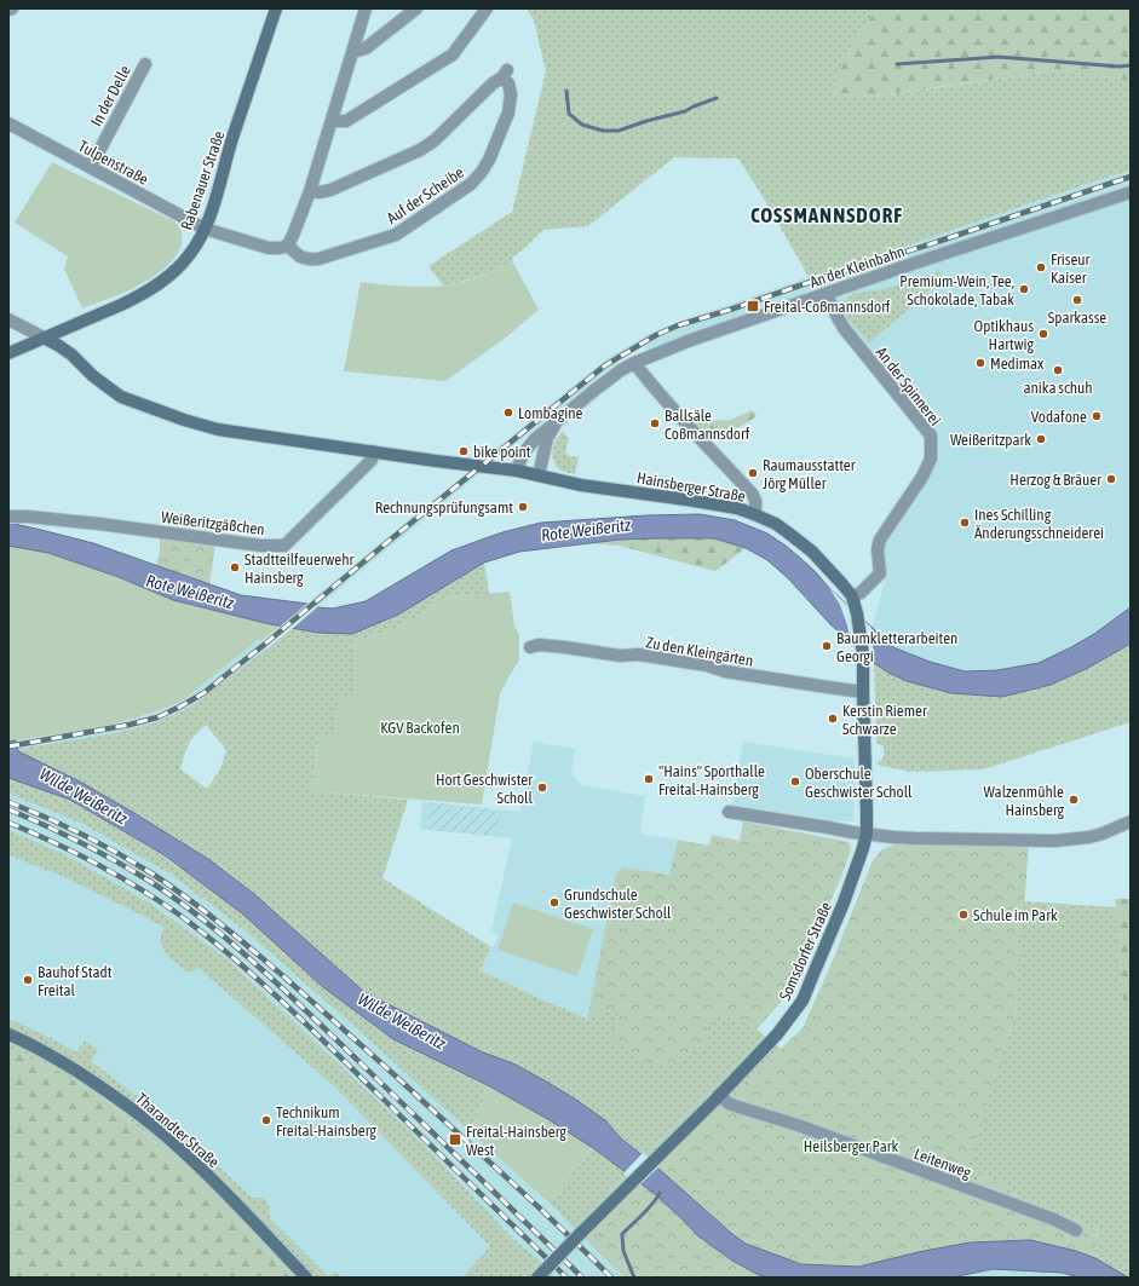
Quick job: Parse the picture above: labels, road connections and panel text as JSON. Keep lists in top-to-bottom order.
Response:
{
  "streets": {
    "street": [
      "In der Delle",
      "Tulpenstraße",
      "Rabenauer Straße",
      "Auf der Scheibe",
      "An der Kleinbahn",
      "An der Spinnerei",
      "Hainsberger Straße",
      "Weißeritzgäßchen",
      "Zu den Kleingärten",
      "Somsdorfer Straße",
      "Tharandter Straße",
      "Leitenweg"
    ]
  },
  "crossings": [
    ["In der Delle", "Tulpenstraße"],
    ["Tulpenstraße", "Rabenauer Straße"],
    ["Rabenauer Straße", "Hainsberger Straße"],
    ["An der Kleinbahn", "An der Spinnerei"],
    ["An der Kleinbahn", "Hainsberger Straße"],
    ["An der Spinnerei", "Hainsberger Straße"],
    ["Hainsberger Straße", "Weißeritzgäßchen"],
    ["Hainsberger Straße", "Zu den Kleingärten"],
    ["Hainsberger Straße", "Somsdorfer Straße"],
    ["Somsdorfer Straße", "Leitenweg"]
  ],
  "districts": ["COSSMANNSDORF"],
  "water": ["Rote Weißeritz", "Wilde Weißeritz"],
  "parks": ["KGV Backofen", "Heilsberger Park"],
  "places": {
    "other": [
      "Friseur Kaiser",
      "Premium-Wein, Tee, Schokolade, Tabak",
      "Sparkasse",
      "Optikhaus Hartwig",
      "Medimax",
      "anika schuh",
      "Lombagine",
      "Vodafone",
      "Ballsäle Coßmannsdorf",
      "Weißeritzpark",
      "bike point",
      "Raumausstatter Jörg Müller",
      "Herzog & Bräuer",
      "Rechnungsprüfungsamt",
      "Ines Schilling Änderungsschneiderei",
      "Stadtteilfeuerwehr Hainsberg",
      "Baumkletterarbeiten Georgi",
      "Kerstin Riemer Schwarze",
      "\"Hains\" Sporthalle Freital-Hainsberg",
      "Oberschule Geschwister Scholl",
      "Hort Geschwister Scholl",
      "Walzenmühle Hainsberg",
      "Grundschule Geschwister Scholl",
      "Schule im Park",
      "Bauhof Stadt Freital",
      "Technikum Freital-Hainsberg"
    ],
    "transit": ["Freital-Coßmannsdorf", "Freital-Hainsberg West"]
  }
}
